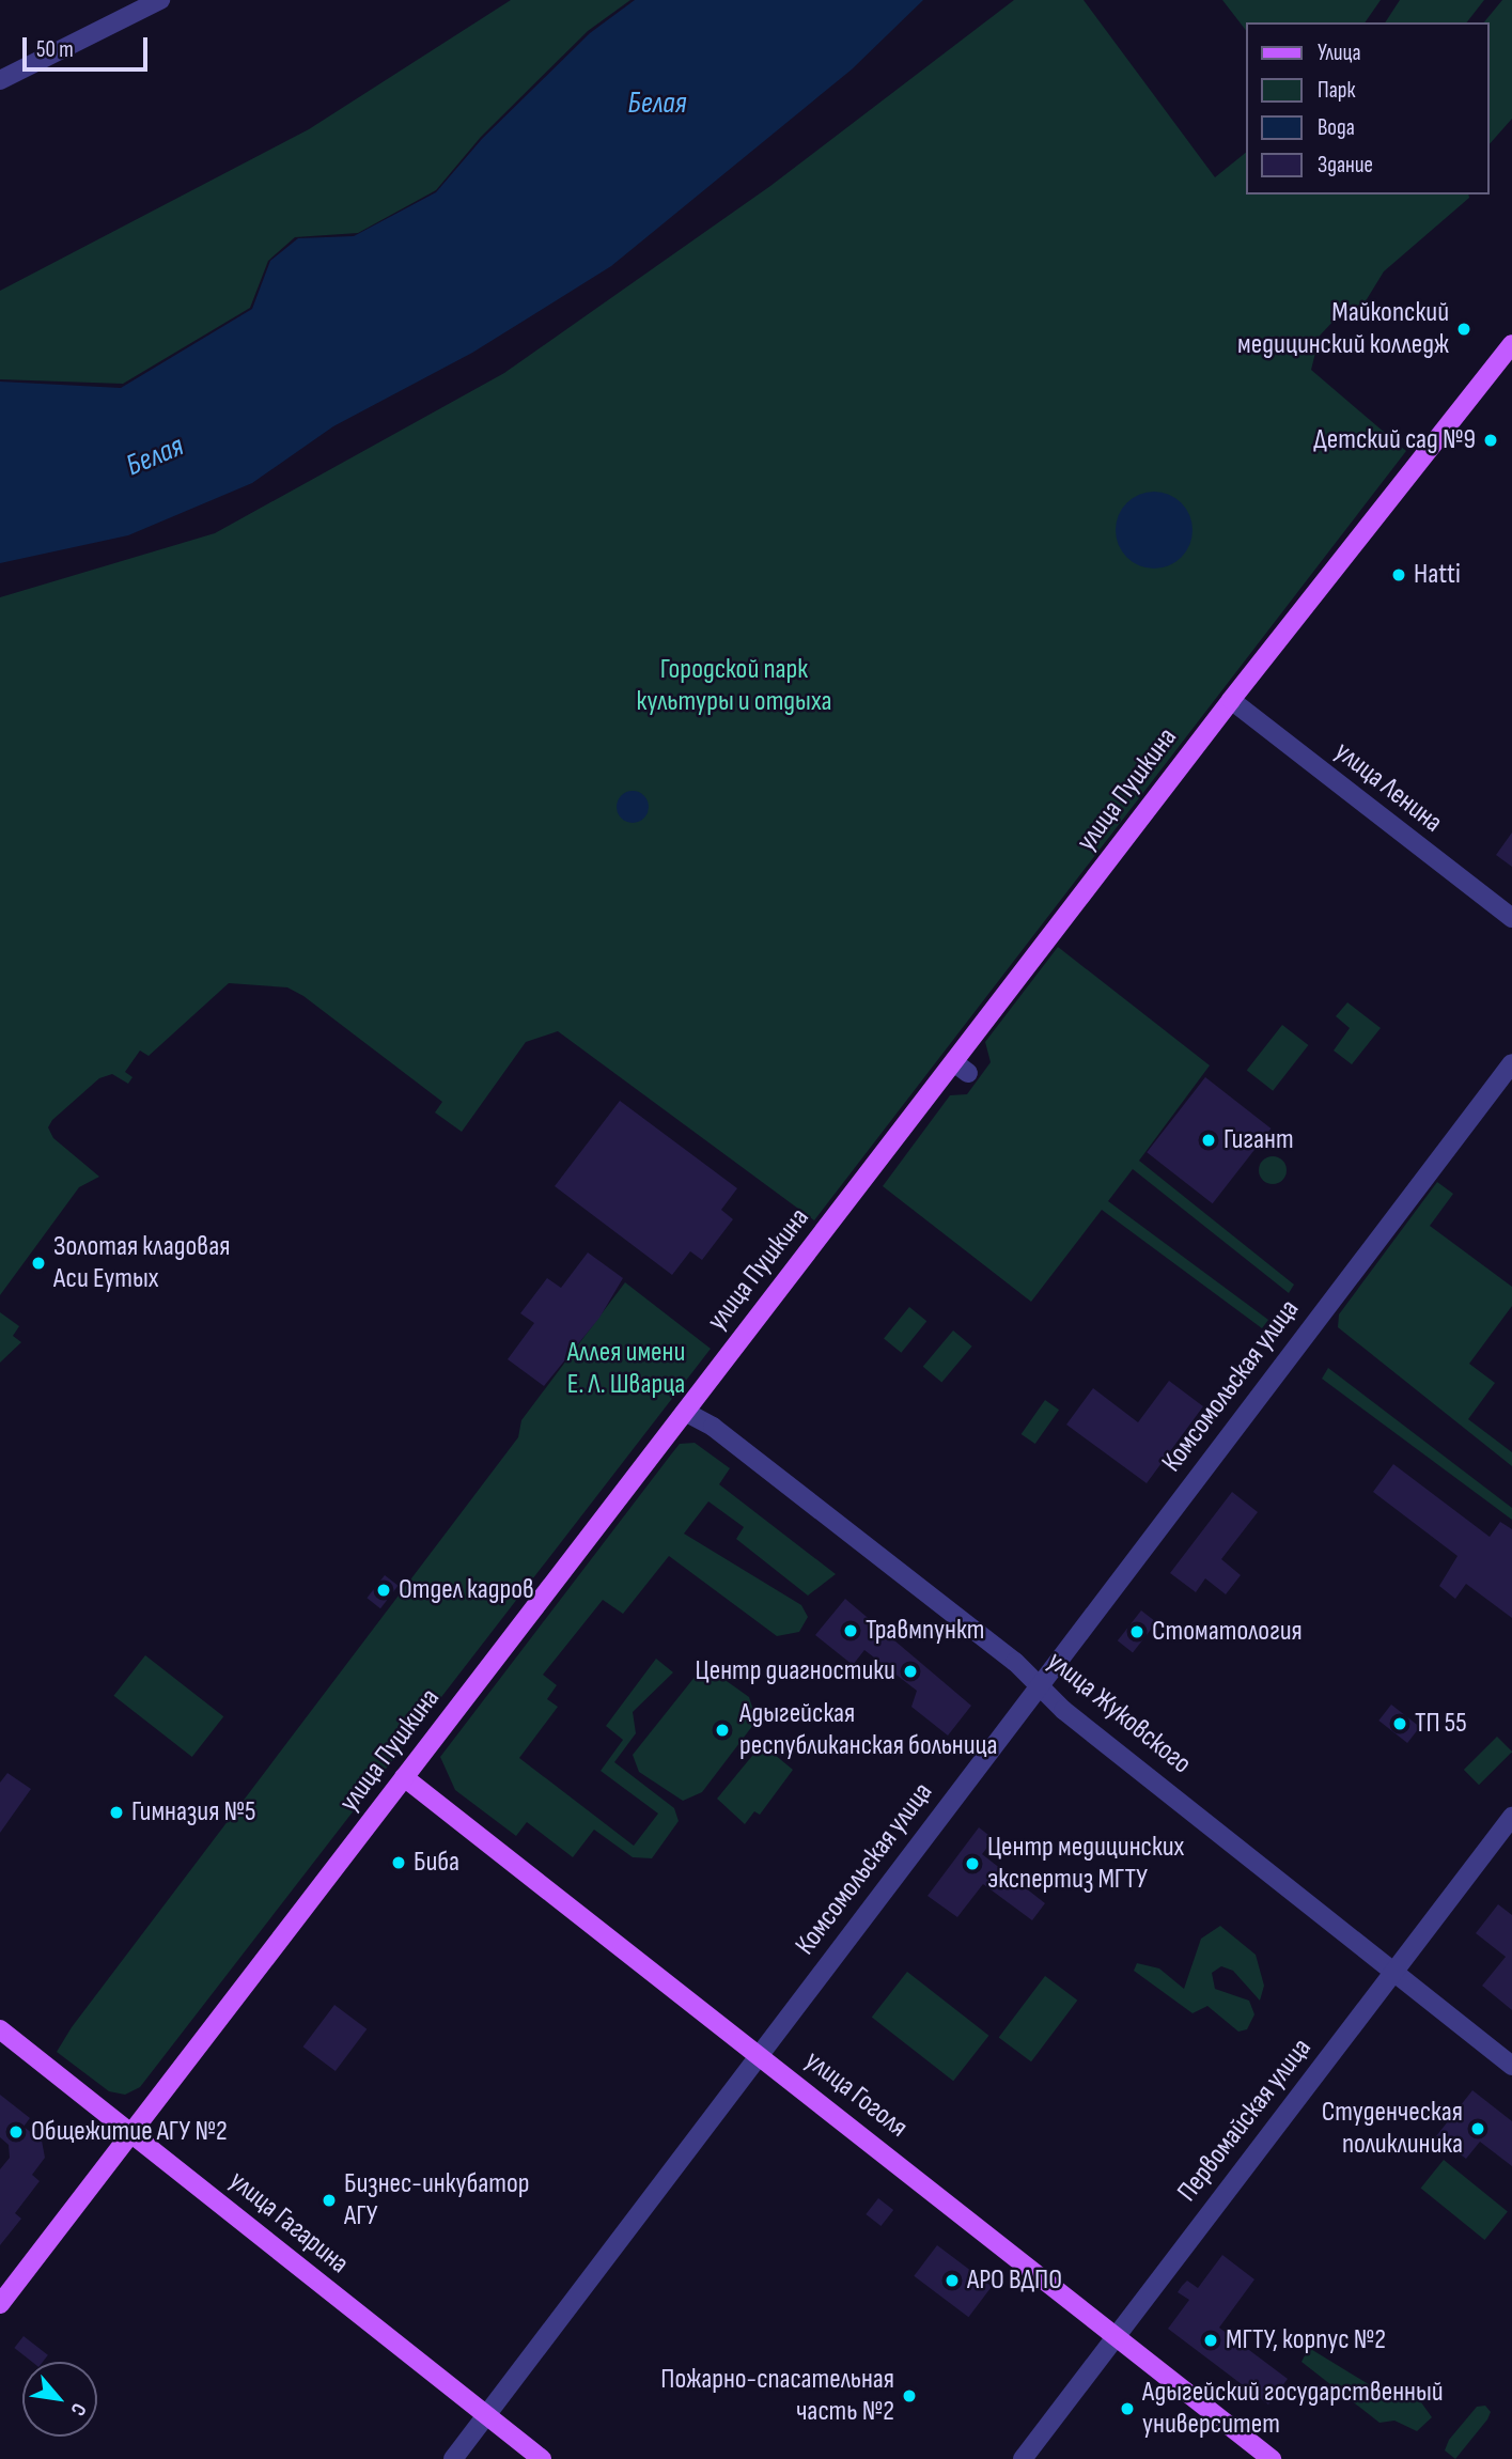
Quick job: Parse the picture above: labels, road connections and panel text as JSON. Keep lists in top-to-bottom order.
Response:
{
  "streets": {
    "main road": ["улица Пушкина", "улица Гоголя", "улица Гагарина"],
    "street": [
      "улица Ленина",
      "Комсомольская улица",
      "улица Жуковского",
      "Первомайская улица"
    ]
  },
  "crossings": [
    ["улица Ленина", "улица Пушкина"],
    ["улица Пушкина", "улица Жуковского"],
    ["улица Пушкина", "улица Гоголя"],
    ["улица Пушкина", "улица Гагарина"],
    ["Комсомольская улица", "улица Жуковского"],
    ["Комсомольская улица", "улица Гоголя"],
    ["Комсомольская улица", "улица Гагарина"],
    ["улица Жуковского", "Первомайская улица"],
    ["улица Гоголя", "Первомайская улица"]
  ],
  "water": ["Белая"],
  "parks": ["Городской парк культуры и отдыха", "Аллея имени Е. Л. Шварца"],
  "places": [
    "Майкопский медицинский колледж",
    "Детский сад №9",
    "Hatti",
    "Гигант",
    "Золотая кладовая Аси Еутых",
    "Отдел кадров",
    "Травмпункт",
    "Стоматология",
    "Центр диагностики",
    "ТП 55",
    "Адыгейская республиканская больница",
    "Гимназия №5",
    "Биба",
    "Центр медицинских экспертиз МГТУ",
    "Студенческая поликлиника",
    "Общежитие АГУ №2",
    "Бизнес-инкубатор АГУ",
    "АРО ВДПО",
    "МГТУ, корпус №2",
    "Пожарно-спасательная часть №2",
    "Адыгейский государственный университет"
  ],
  "legend": [
    "Улица",
    "Парк",
    "Вода",
    "Здание"
  ],
  "scale_bar": "50 m",
  "north": "bottom right"
}
